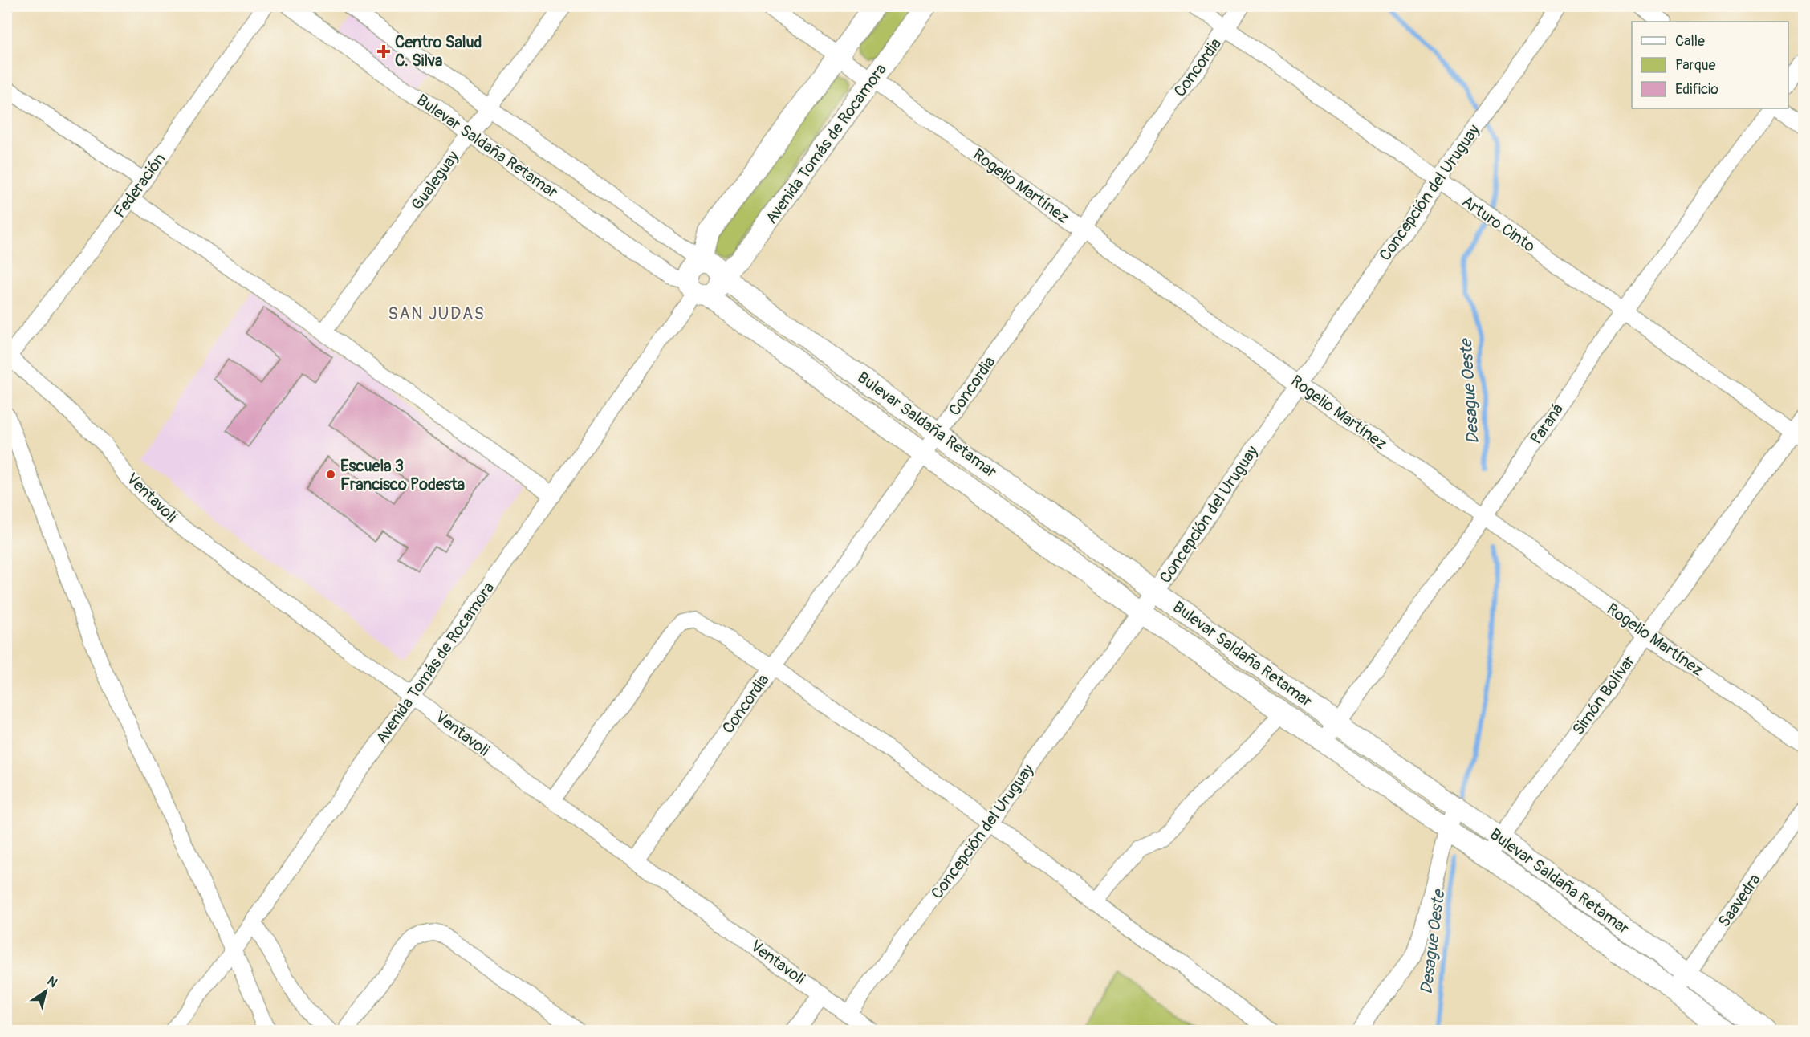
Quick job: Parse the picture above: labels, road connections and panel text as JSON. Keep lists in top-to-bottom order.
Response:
{
  "streets": {
    "street": [
      "Concordia",
      "Avenida Tomás de Rocamora",
      "Bulevar Saldaña Retamar",
      "Gualeguay",
      "Federación",
      "Rogelio Martínez",
      "Concepción del Uruguay",
      "Arturo Cinto",
      "Paraná",
      "Ventavoli",
      "Simón Bolívar",
      "Saavedra"
    ]
  },
  "crossings": [
    ["Concordia", "Bulevar Saldaña Retamar"],
    ["Concordia", "Rogelio Martínez"],
    ["Concordia", "Arturo Cinto"],
    ["Concordia", "Ventavoli"],
    ["Avenida Tomás de Rocamora", "Bulevar Saldaña Retamar"],
    ["Avenida Tomás de Rocamora", "Rogelio Martínez"],
    ["Avenida Tomás de Rocamora", "Ventavoli"],
    ["Bulevar Saldaña Retamar", "Gualeguay"],
    ["Bulevar Saldaña Retamar", "Concepción del Uruguay"],
    ["Bulevar Saldaña Retamar", "Paraná"],
    ["Bulevar Saldaña Retamar", "Simón Bolívar"],
    ["Bulevar Saldaña Retamar", "Saavedra"],
    ["Federación", "Ventavoli"],
    ["Rogelio Martínez", "Concepción del Uruguay"],
    ["Rogelio Martínez", "Paraná"],
    ["Rogelio Martínez", "Simón Bolívar"],
    ["Concepción del Uruguay", "Arturo Cinto"],
    ["Concepción del Uruguay", "Ventavoli"],
    ["Arturo Cinto", "Paraná"],
    ["Arturo Cinto", "Simón Bolívar"]
  ],
  "districts": ["SAN JUDAS"],
  "water": ["Desague Oeste"],
  "places": {
    "health": ["Centro Salud C. Silva"],
    "other": ["Escuela 3 Francisco Podesta"]
  },
  "legend": ["Calle", "Parque", "Edificio"],
  "north": "top right"
}
